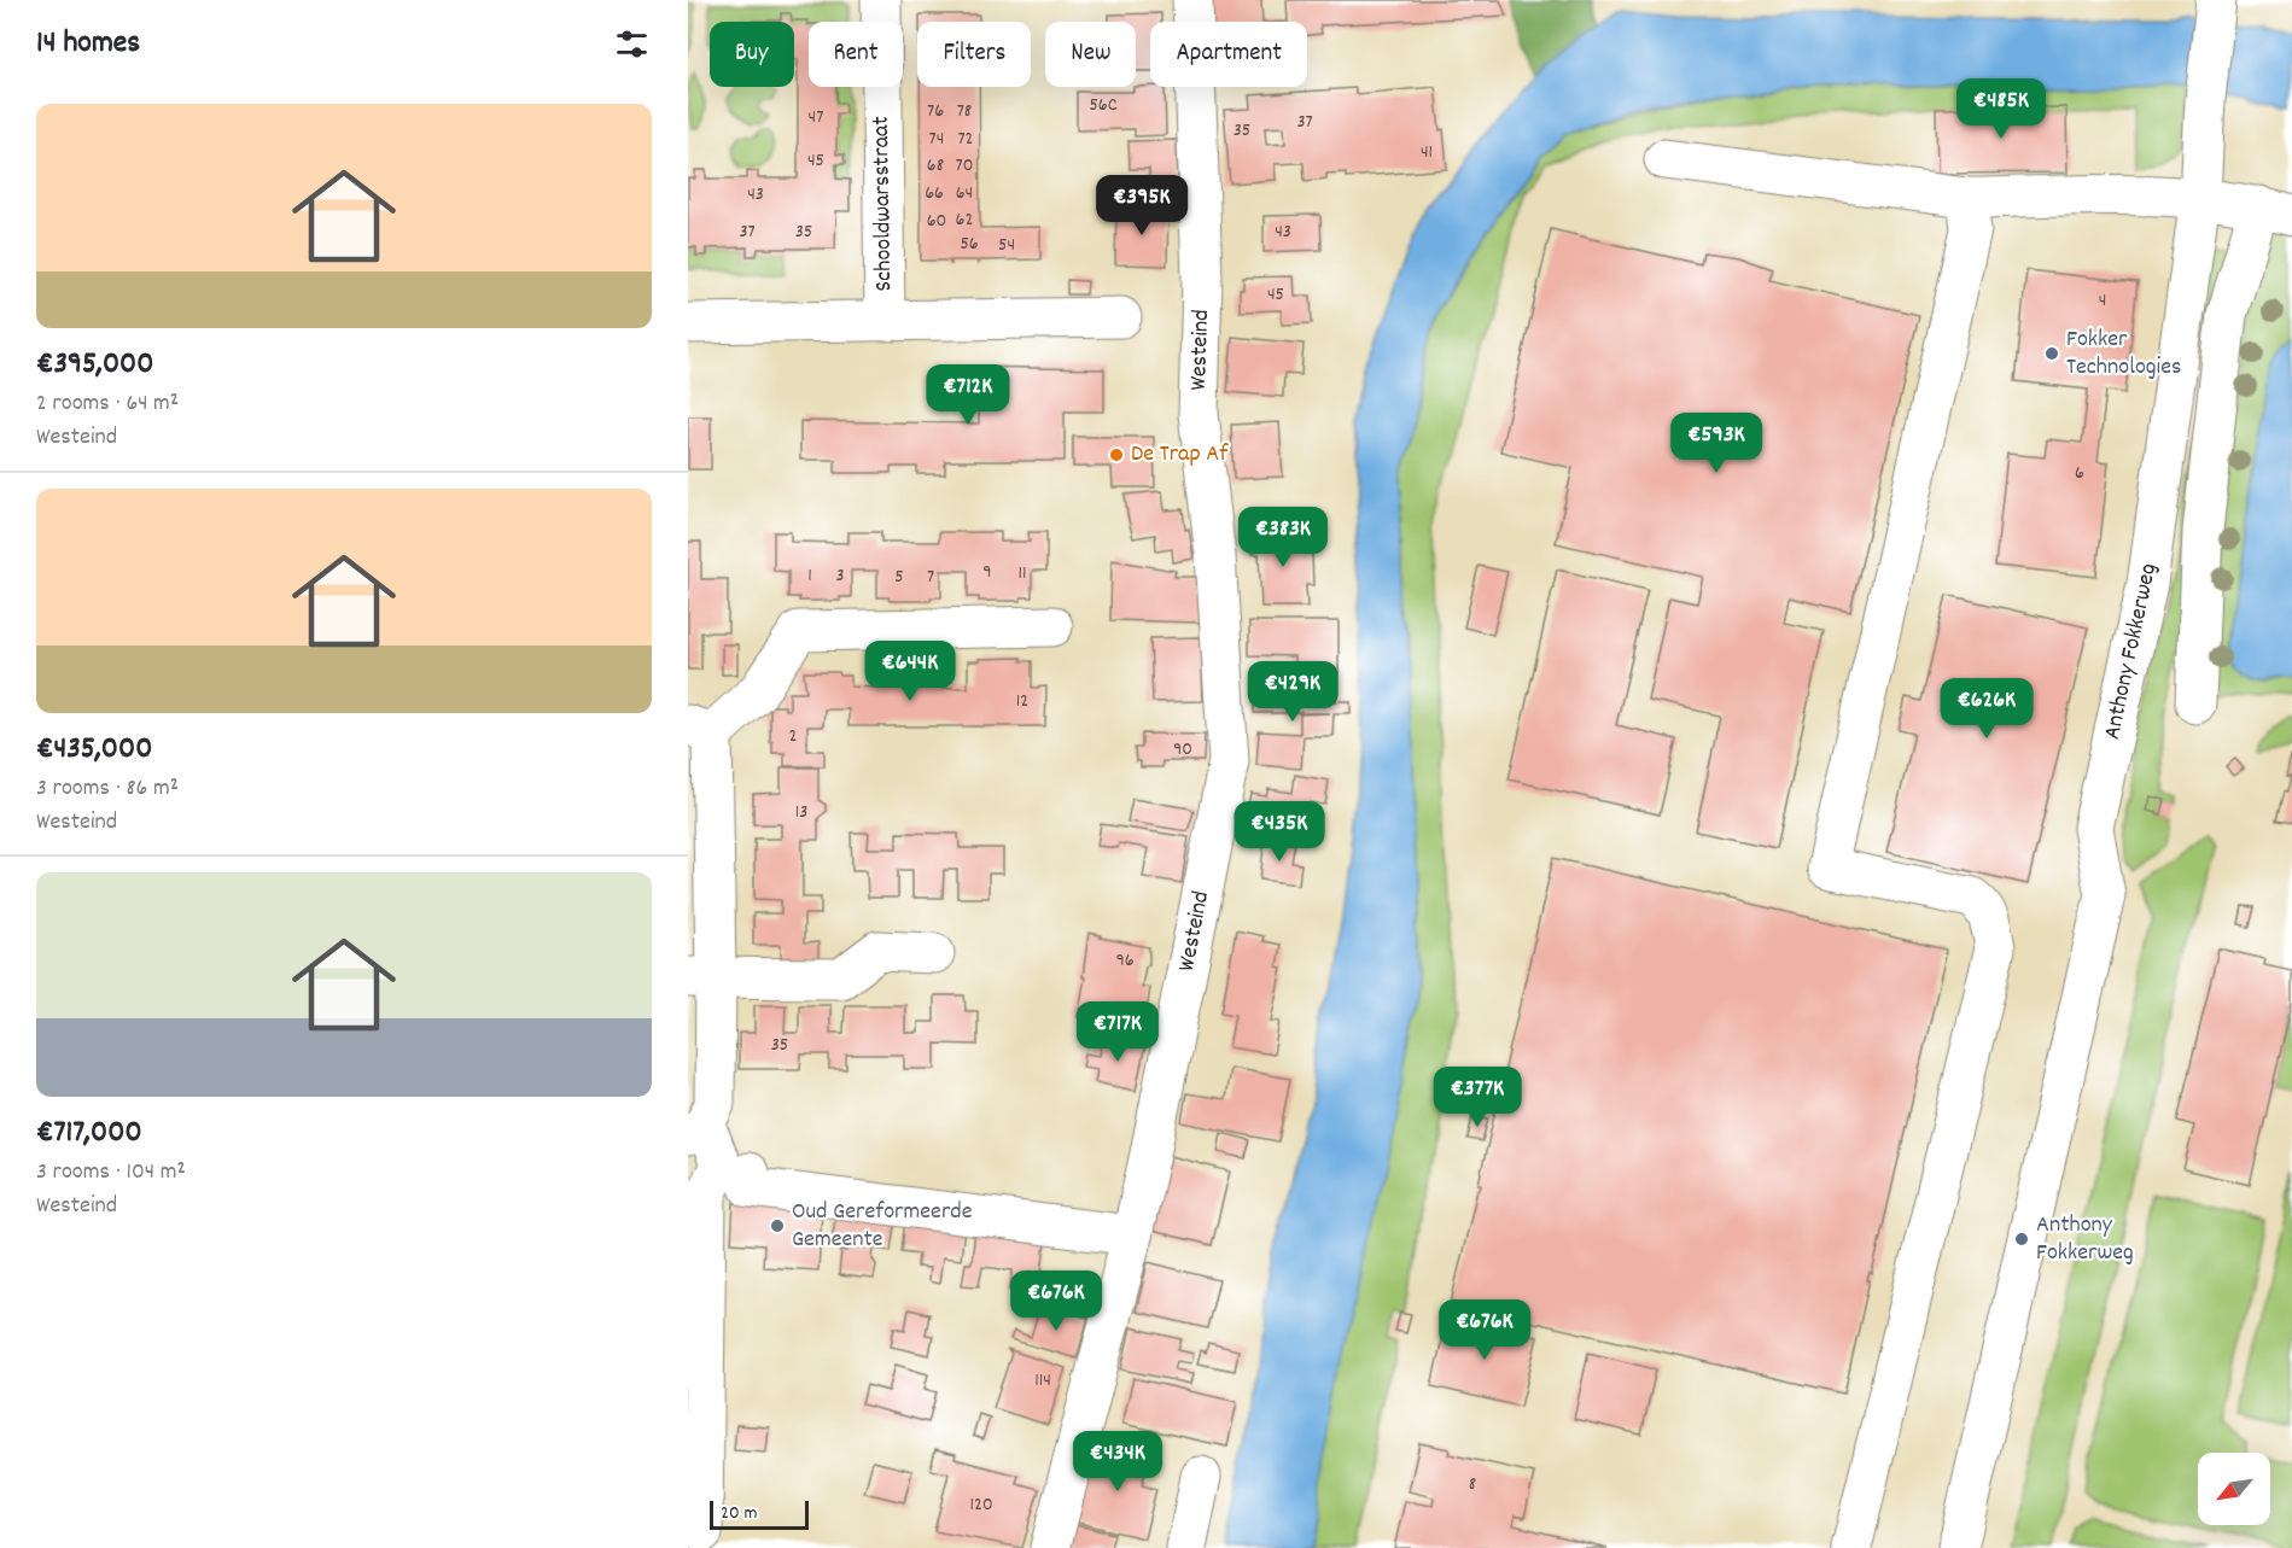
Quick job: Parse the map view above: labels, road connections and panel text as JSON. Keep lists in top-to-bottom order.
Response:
{
  "streets": {
    "street": ["Schooldwarsstraat", "Westeind", "Anthony Fokkerweg"]
  },
  "places": [
    "Fokker Technologies",
    "De Trap Af",
    "Oud Gereformeerde Gemeente",
    "Anthony Fokkerweg"
  ],
  "house_numbers": [
    "56C",
    "76",
    "78",
    "47",
    "37",
    "35",
    "74",
    "72",
    "41",
    "45",
    "68",
    "70",
    "66",
    "64",
    "43",
    "62",
    "60",
    "37",
    "35",
    "43",
    "56",
    "54",
    "45",
    "4",
    "6",
    "9",
    "11",
    "1",
    "3",
    "5",
    "7",
    "12",
    "2",
    "90",
    "13",
    "96",
    "35",
    "114",
    "8",
    "120"
  ],
  "scale_bar": "20 m",
  "north": "bottom left",
  "page": {
    "heading": "14 homes",
    "chip": [
      "Buy",
      "Rent",
      "Filters",
      "New",
      "Apartment"
    ],
    "price": [
      "€485K",
      "€395K",
      "€712K",
      "€593K",
      "€383K",
      "€644K",
      "€429K",
      "€626K",
      "€435K",
      "€717K",
      "€377K",
      "€676K",
      "€676K",
      "€434K"
    ],
    "list": [
      {
        "name": "€395,000",
        "note": "2 rooms · 64 m² · Westeind"
      },
      {
        "name": "€435,000",
        "note": "3 rooms · 86 m² · Westeind"
      },
      {
        "name": "€717,000",
        "note": "3 rooms · 104 m² · Westeind"
      }
    ],
    "scale": "20 m"
  }
}
